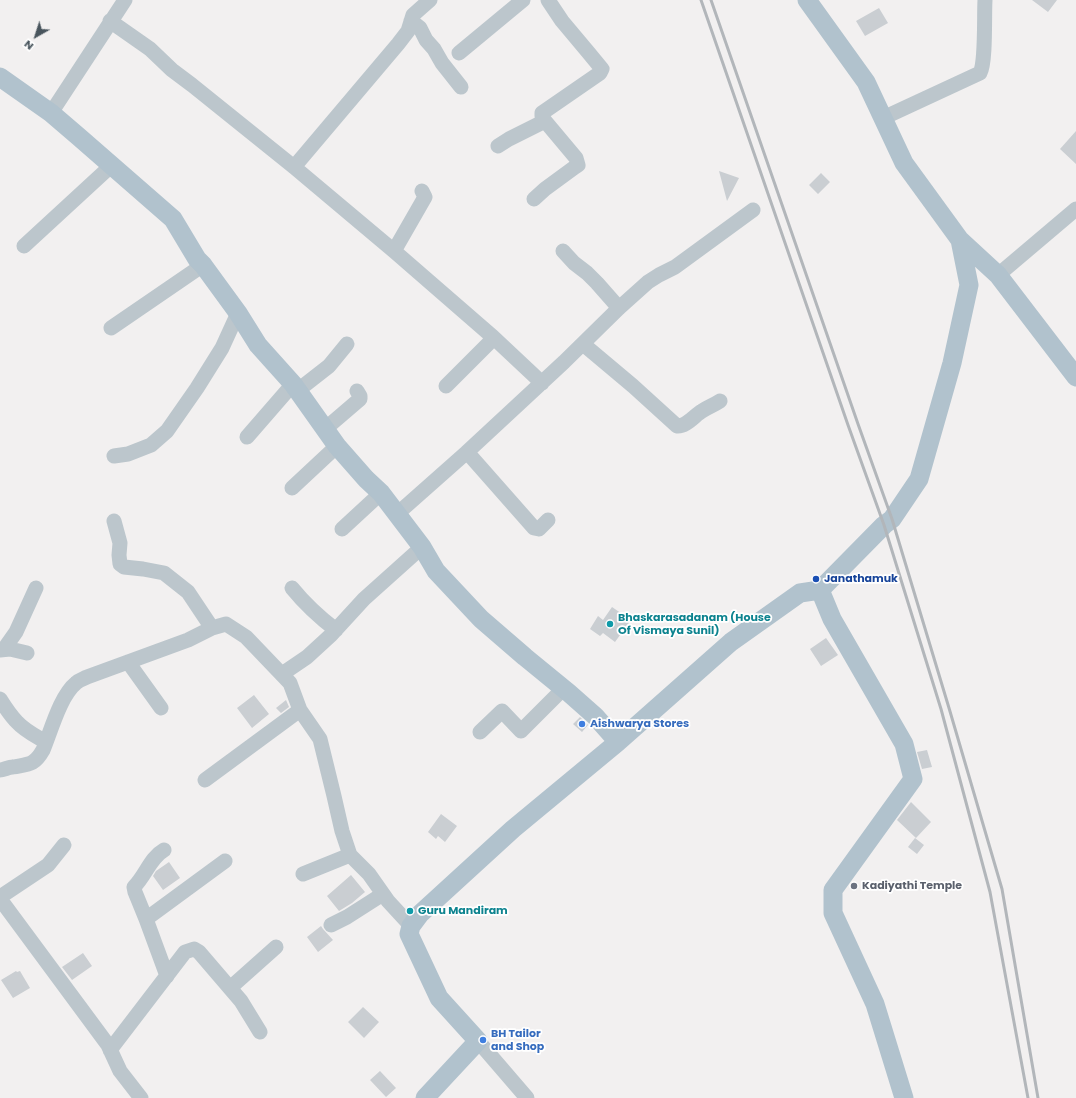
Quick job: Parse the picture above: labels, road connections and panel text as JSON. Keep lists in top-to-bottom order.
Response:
{
  "places": [
    "Janathamuk",
    "Bhaskarasadanam (House Of Vismaya Sunil)",
    "Aishwarya Stores",
    "Kadiyathi Temple",
    "Guru Mandiram",
    "BH Tailor and Shop"
  ],
  "north": "bottom left"
}
